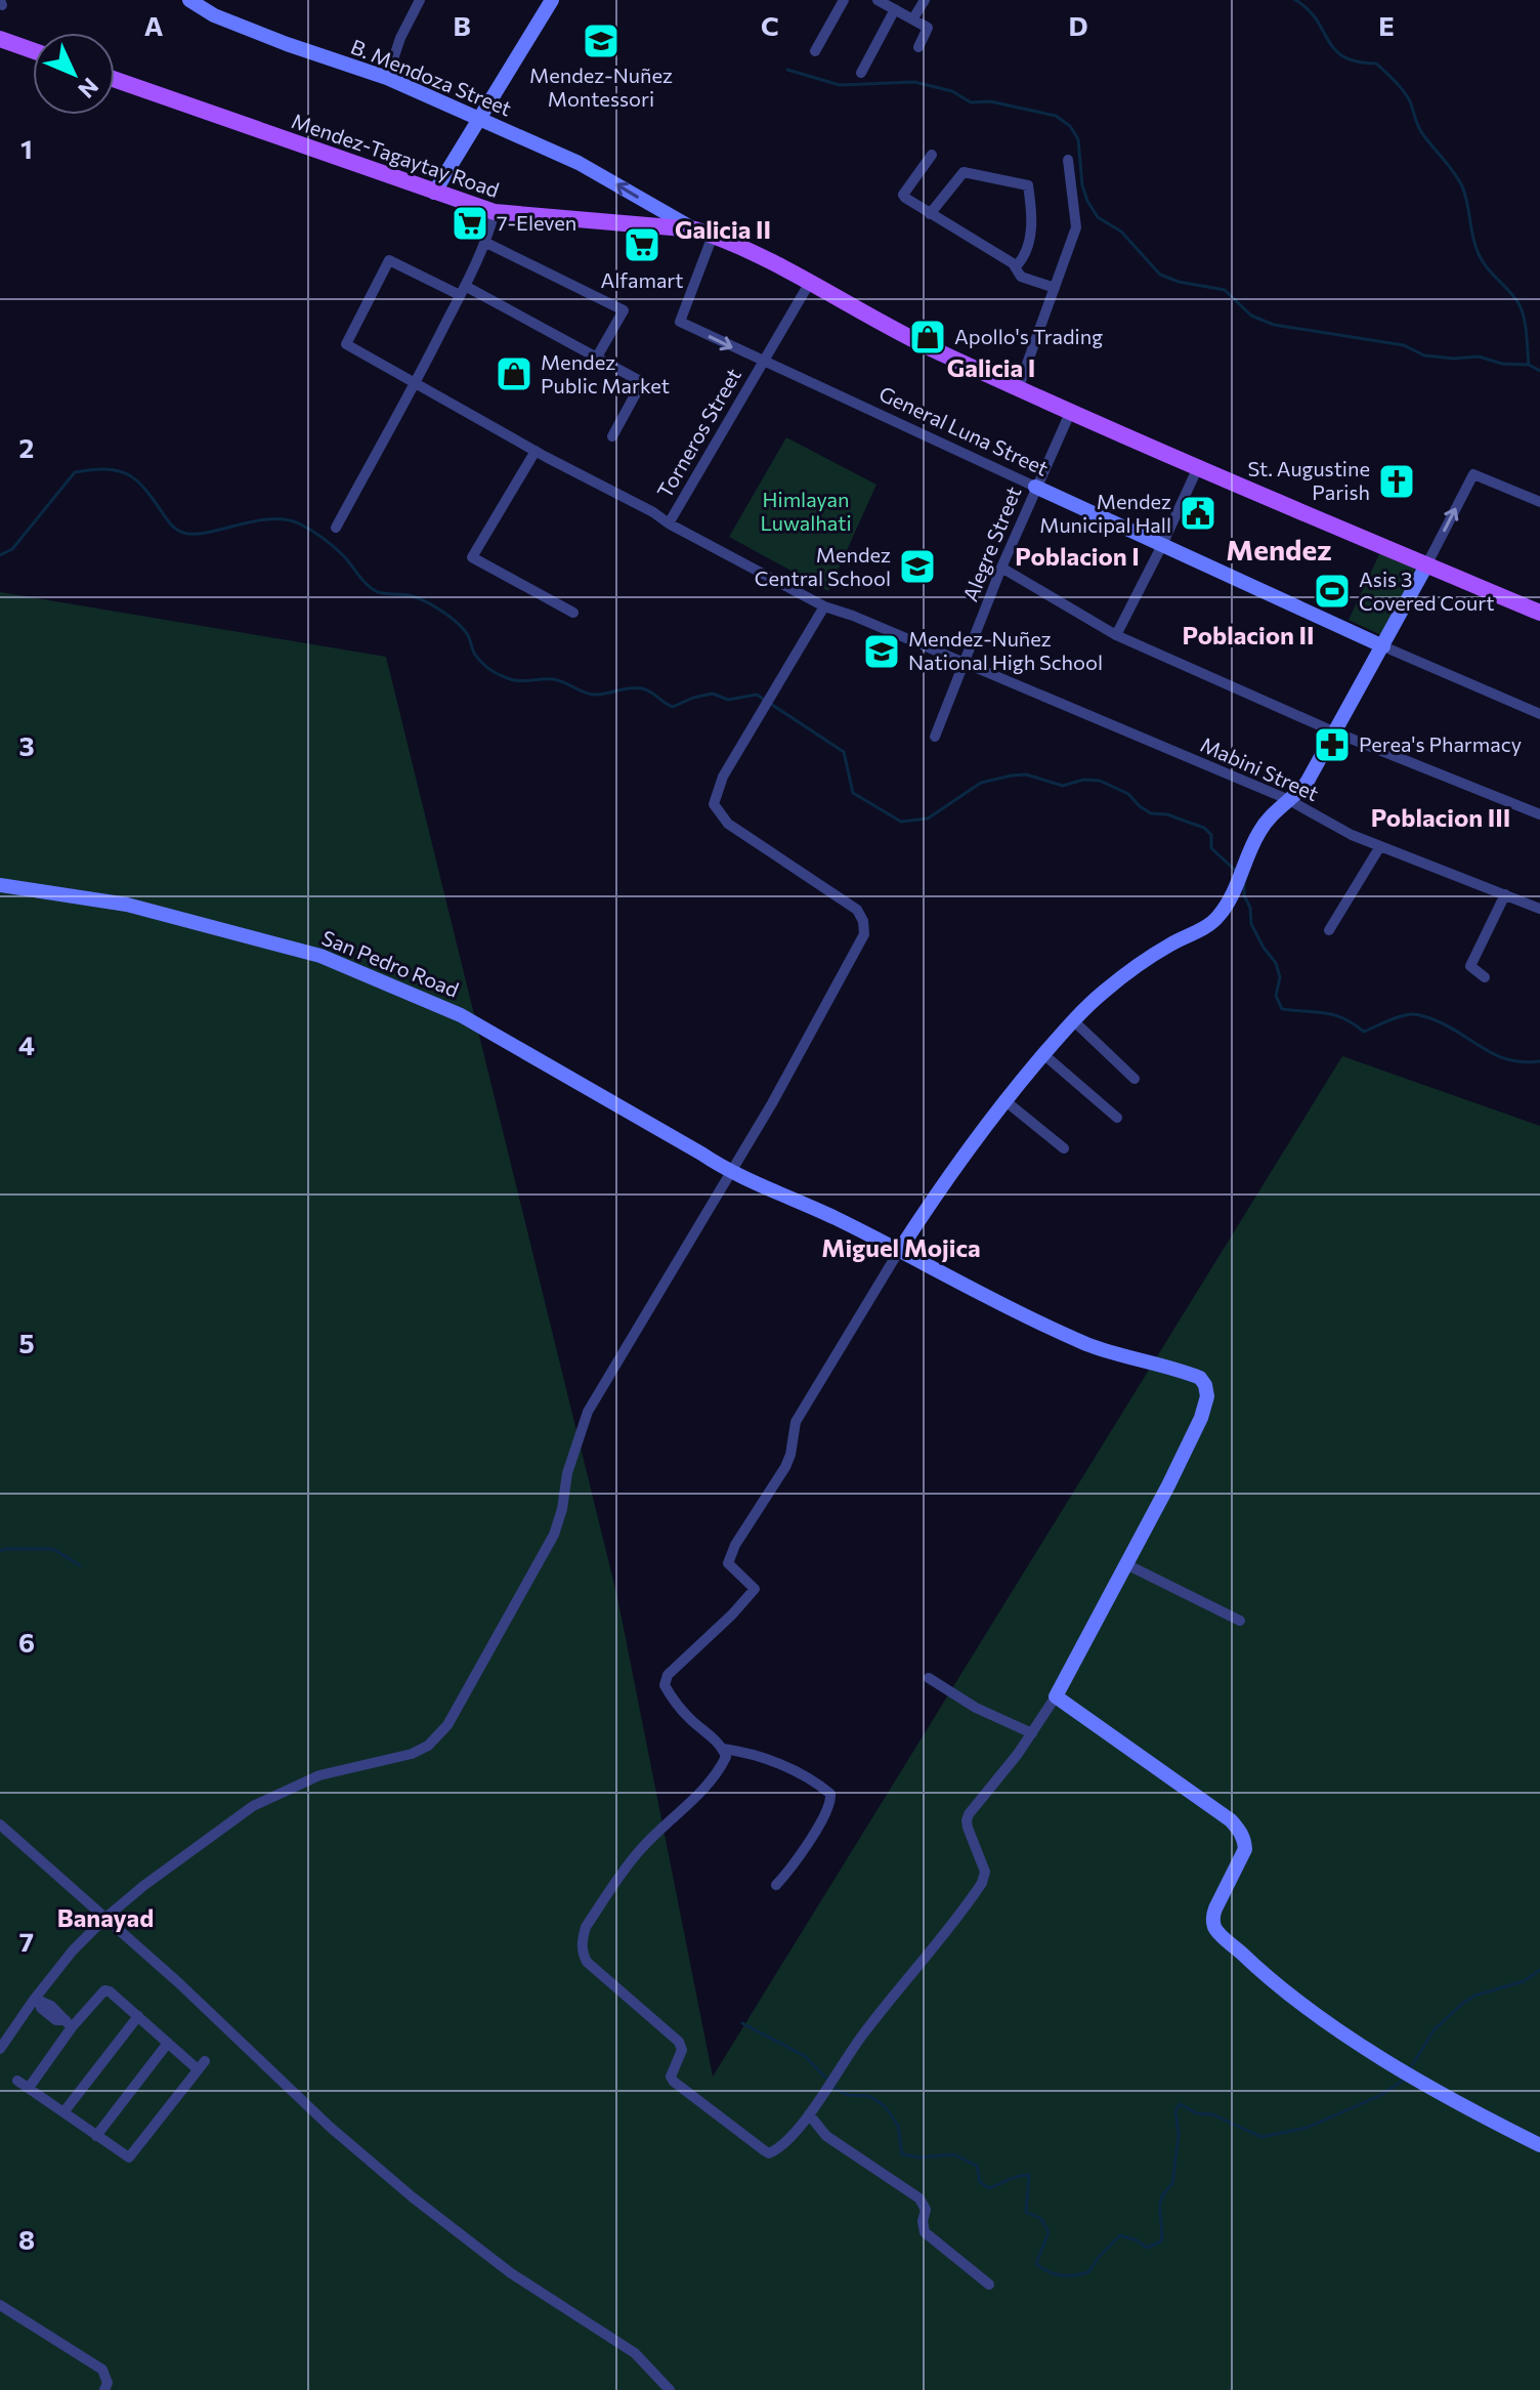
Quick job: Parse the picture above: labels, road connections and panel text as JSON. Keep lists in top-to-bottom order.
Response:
{
  "streets": {
    "main road": ["Mendez-Tagaytay Road"],
    "street": [
      "B. Mendoza Street",
      "General Luna Street",
      "Torneros Street",
      "Alegre Street",
      "Mabini Street",
      "San Pedro Road"
    ]
  },
  "crossings": [
    ["B. Mendoza Street", "Mendez-Tagaytay Road"],
    ["B. Mendoza Street", "General Luna Street"],
    ["Mendez-Tagaytay Road", "General Luna Street"],
    ["Mendez-Tagaytay Road", "Torneros Street"],
    ["Mendez-Tagaytay Road", "Alegre Street"],
    ["General Luna Street", "Torneros Street"],
    ["General Luna Street", "Alegre Street"],
    ["Torneros Street", "Mabini Street"],
    ["Alegre Street", "Mabini Street"]
  ],
  "districts": [
    "Galicia II",
    "Galicia I",
    "Mendez",
    "Poblacion I",
    "Poblacion II",
    "Poblacion III",
    "Miguel Mojica",
    "Banayad"
  ],
  "parks": ["Himlayan Luwalhati"],
  "places": {
    "school or university": ["Mendez-Nuñez Montessori", "Mendez Central School", "Mendez-Nuñez National High School"],
    "supermarket": ["7-Eleven", "Alfamart"],
    "shop": ["Apollo's Trading", "Mendez Public Market"],
    "church": ["St. Augustine Parish"],
    "public building": ["Mendez Municipal Hall"],
    "sports": ["Asis 3 Covered Court"],
    "pharmacy": ["Perea's Pharmacy"]
  },
  "north": "bottom right",
  "grid": {
    "columns": [
      "A",
      "B",
      "C",
      "D",
      "E"
    ],
    "rows": [
      "1",
      "2",
      "3",
      "4",
      "5",
      "6",
      "7",
      "8"
    ]
  }
}
